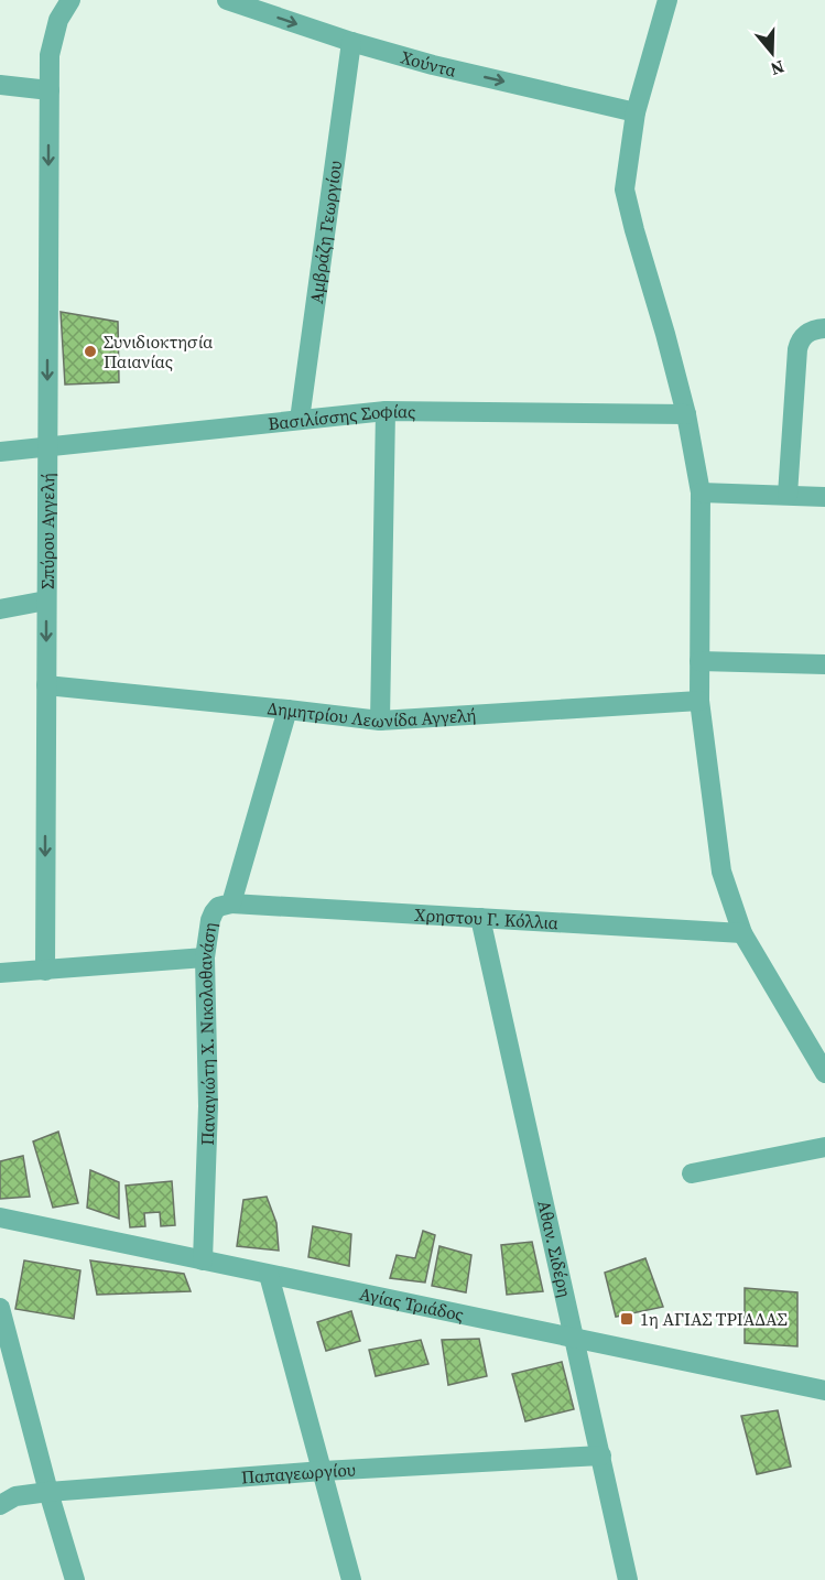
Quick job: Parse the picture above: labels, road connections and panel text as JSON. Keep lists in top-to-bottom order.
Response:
{
  "streets": {
    "street": [
      "Χούντα",
      "Αμβράζη Γεωργίου",
      "Βασιλίσσης Σοφίας",
      "Σπύρου Αγγελή",
      "Δημητρίου Λεωνίδα Αγγελή",
      "Χρηστου Γ. Κόλλια",
      "Παναγιώτη Χ. Νικολοθανάση",
      "Αθαν. Σιδέρη",
      "Αγίας Τριάδος",
      "Παπαγεωργίου"
    ]
  },
  "crossings": [
    ["Χούντα", "Αμβράζη Γεωργίου"],
    ["Αμβράζη Γεωργίου", "Βασιλίσσης Σοφίας"],
    ["Βασιλίσσης Σοφίας", "Σπύρου Αγγελή"],
    ["Σπύρου Αγγελή", "Δημητρίου Λεωνίδα Αγγελή"],
    ["Δημητρίου Λεωνίδα Αγγελή", "Παναγιώτη Χ. Νικολοθανάση"],
    ["Χρηστου Γ. Κόλλια", "Παναγιώτη Χ. Νικολοθανάση"],
    ["Χρηστου Γ. Κόλλια", "Αθαν. Σιδέρη"],
    ["Παναγιώτη Χ. Νικολοθανάση", "Αγίας Τριάδος"],
    ["Αθαν. Σιδέρη", "Αγίας Τριάδος"],
    ["Αθαν. Σιδέρη", "Παπαγεωργίου"]
  ],
  "one_way": ["Χούντα", "Σπύρου Αγγελή"],
  "places": {
    "other": ["Συνιδιοκτησία Παιανίας"],
    "transit": ["1η ΑΓΙΑΣ ΤΡΙΑΔΑΣ"]
  },
  "north": "bottom"
}
